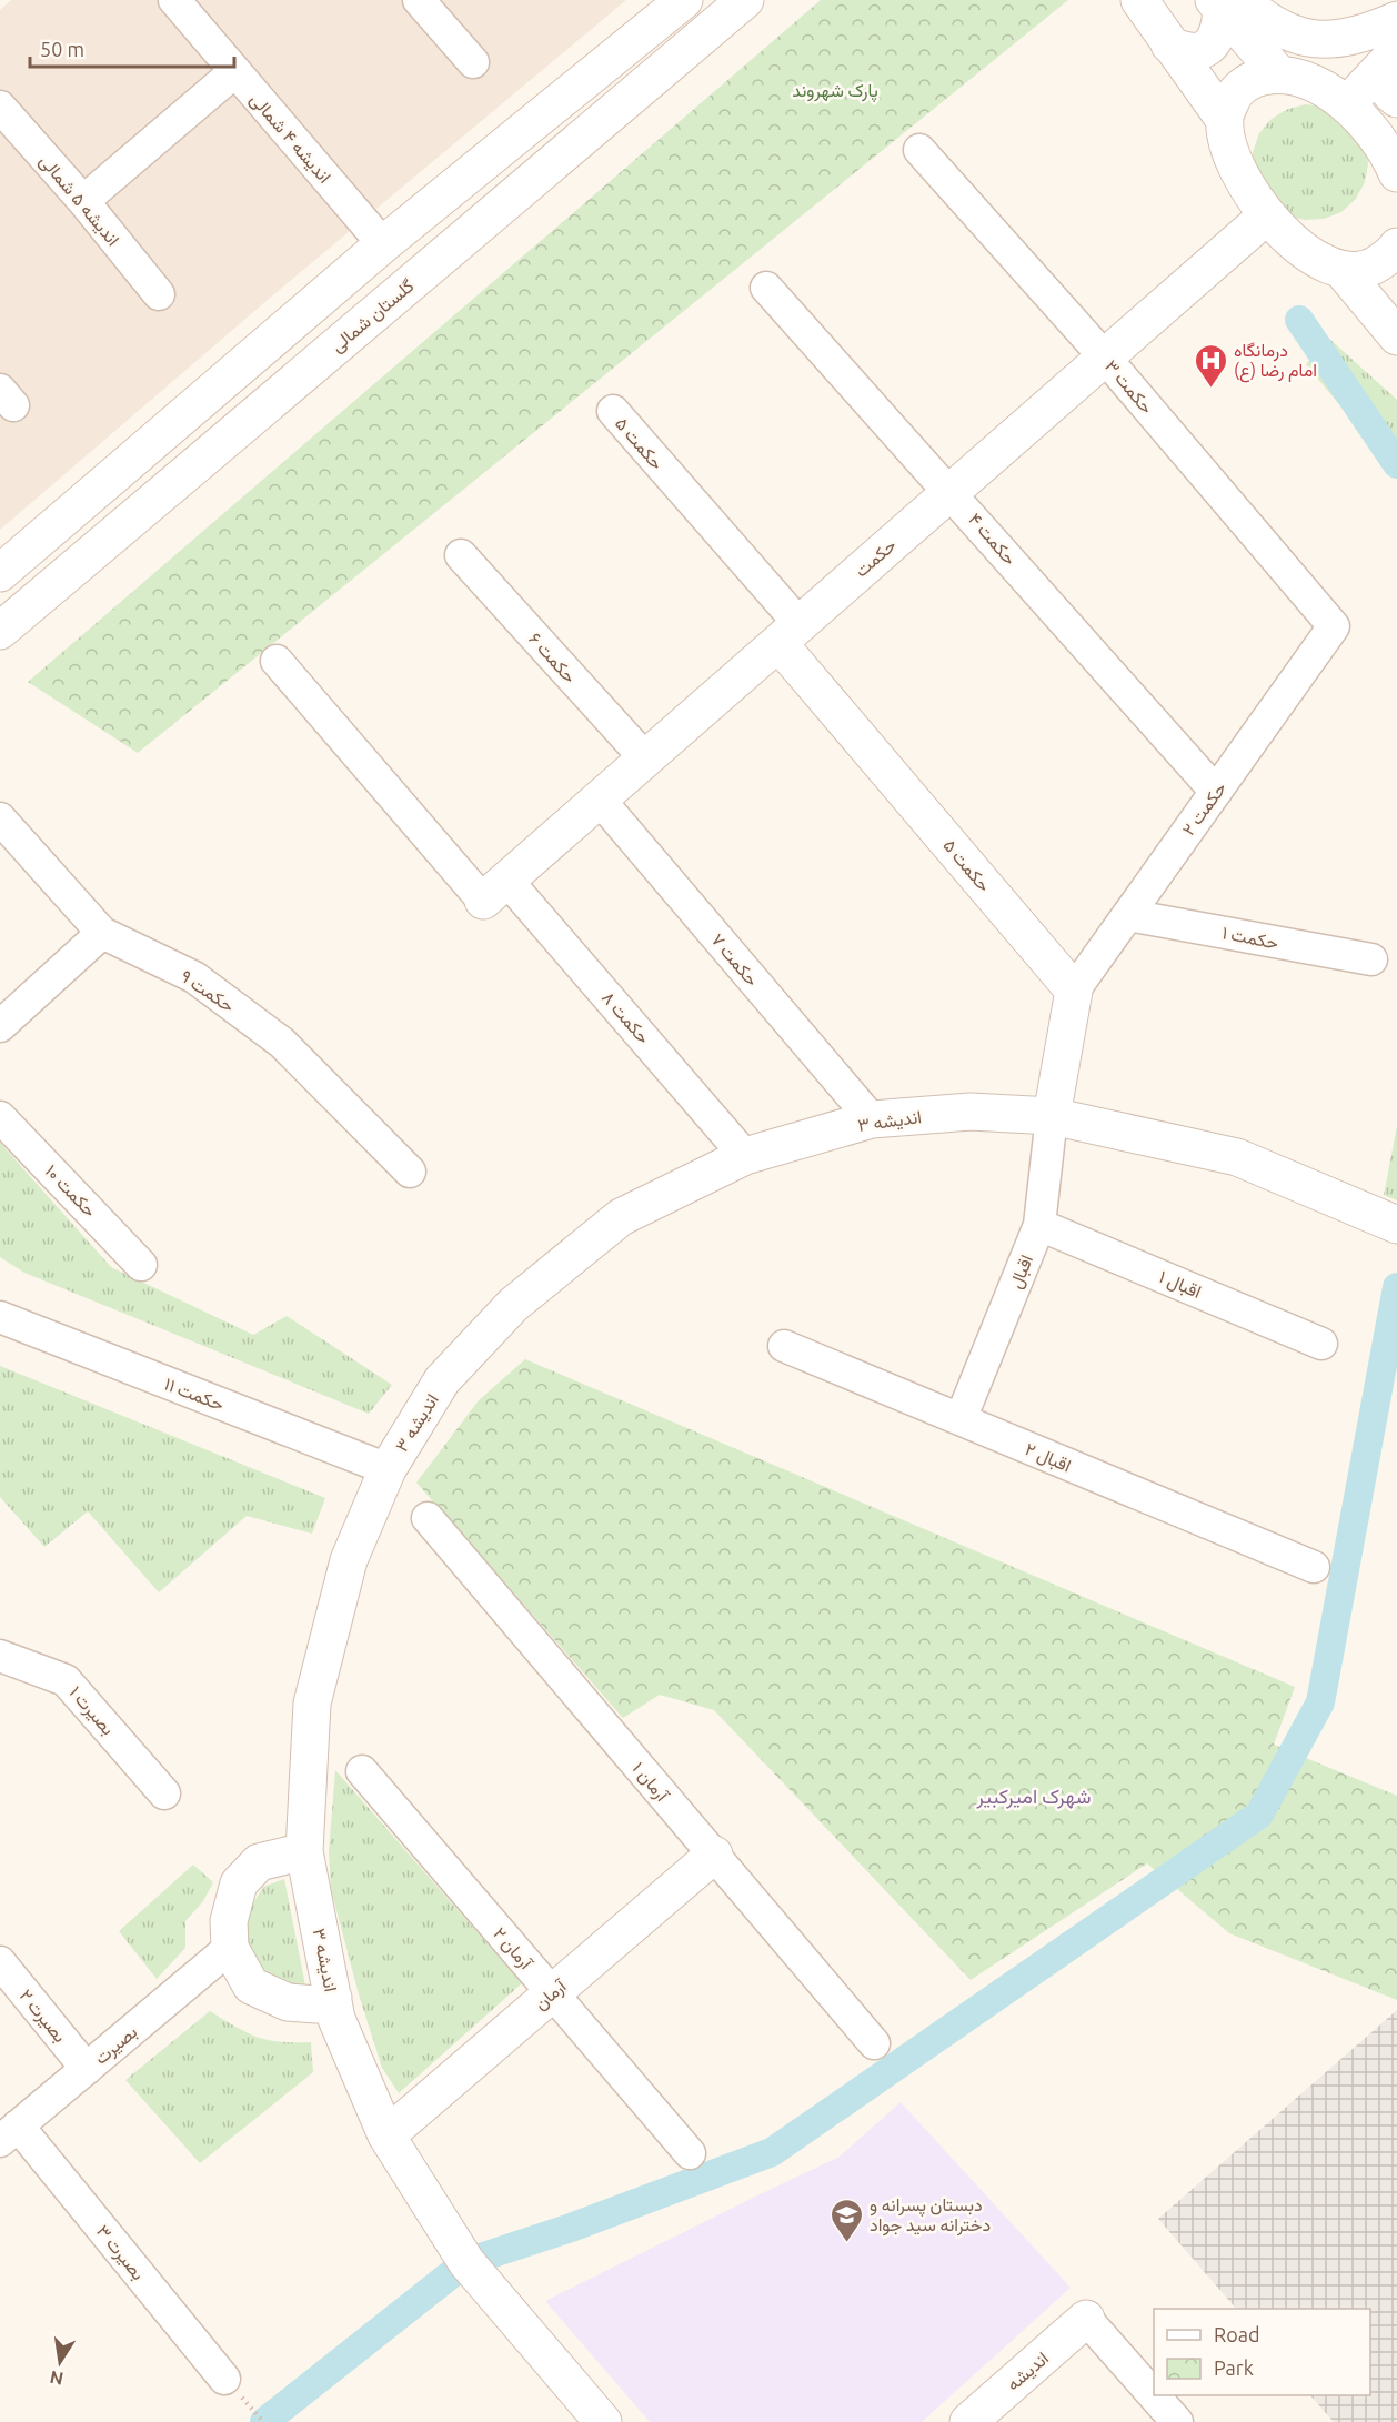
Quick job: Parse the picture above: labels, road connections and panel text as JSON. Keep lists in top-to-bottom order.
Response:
{
  "streets": {
    "street": [
      "اندیشه ۴ شمالی",
      "اندیشه ۵ شمالی",
      "گلستان شمالی",
      "حکمت ۳",
      "حکمت ۵",
      "حکمت ۴",
      "حکمت",
      "حکمت ۶",
      "حکمت ۲",
      "حکمت ۱",
      "حکمت ۷",
      "حکمت ۹",
      "حکمت ۸",
      "اندیشه ۳",
      "حکمت ۱۰",
      "اقبال",
      "اقبال ۱",
      "حکمت ۱۱",
      "اقبال ۲",
      "بصیرت ۱",
      "آرمان ۱",
      "آرمان ۲",
      "آرمان",
      "بصیرت ۲",
      "بصیرت",
      "بصیرت ۳",
      "اندیشه"
    ]
  },
  "crossings": [
    ["حکمت ۳", "حکمت"],
    ["حکمت ۳", "حکمت ۲"],
    ["حکمت ۵", "حکمت"],
    ["حکمت ۵", "حکمت ۲"],
    ["حکمت ۴", "حکمت"],
    ["حکمت ۴", "حکمت ۲"],
    ["حکمت", "حکمت ۶"],
    ["حکمت", "حکمت ۷"],
    ["حکمت", "حکمت ۸"],
    ["حکمت ۲", "حکمت ۱"],
    ["حکمت ۷", "اندیشه ۳"],
    ["حکمت ۸", "اندیشه ۳"],
    ["اندیشه ۳", "اقبال"],
    ["اندیشه ۳", "حکمت ۱۱"],
    ["اندیشه ۳", "آرمان"],
    ["اقبال", "اقبال ۱"],
    ["اقبال", "اقبال ۲"],
    ["آرمان ۱", "آرمان"],
    ["آرمان ۲", "آرمان"],
    ["بصیرت ۲", "بصیرت"],
    ["بصیرت", "بصیرت ۳"]
  ],
  "districts": ["شهرک امیرکبیر"],
  "parks": ["پارک شهروند"],
  "places": {
    "hospital": ["درمانگاه امام رضا (ع)"],
    "school or university": ["دبستان پسرانه و دخترانه سید جواد"]
  },
  "legend": ["Road", "Park"],
  "scale_bar": "50 m",
  "north": "bottom"
}
